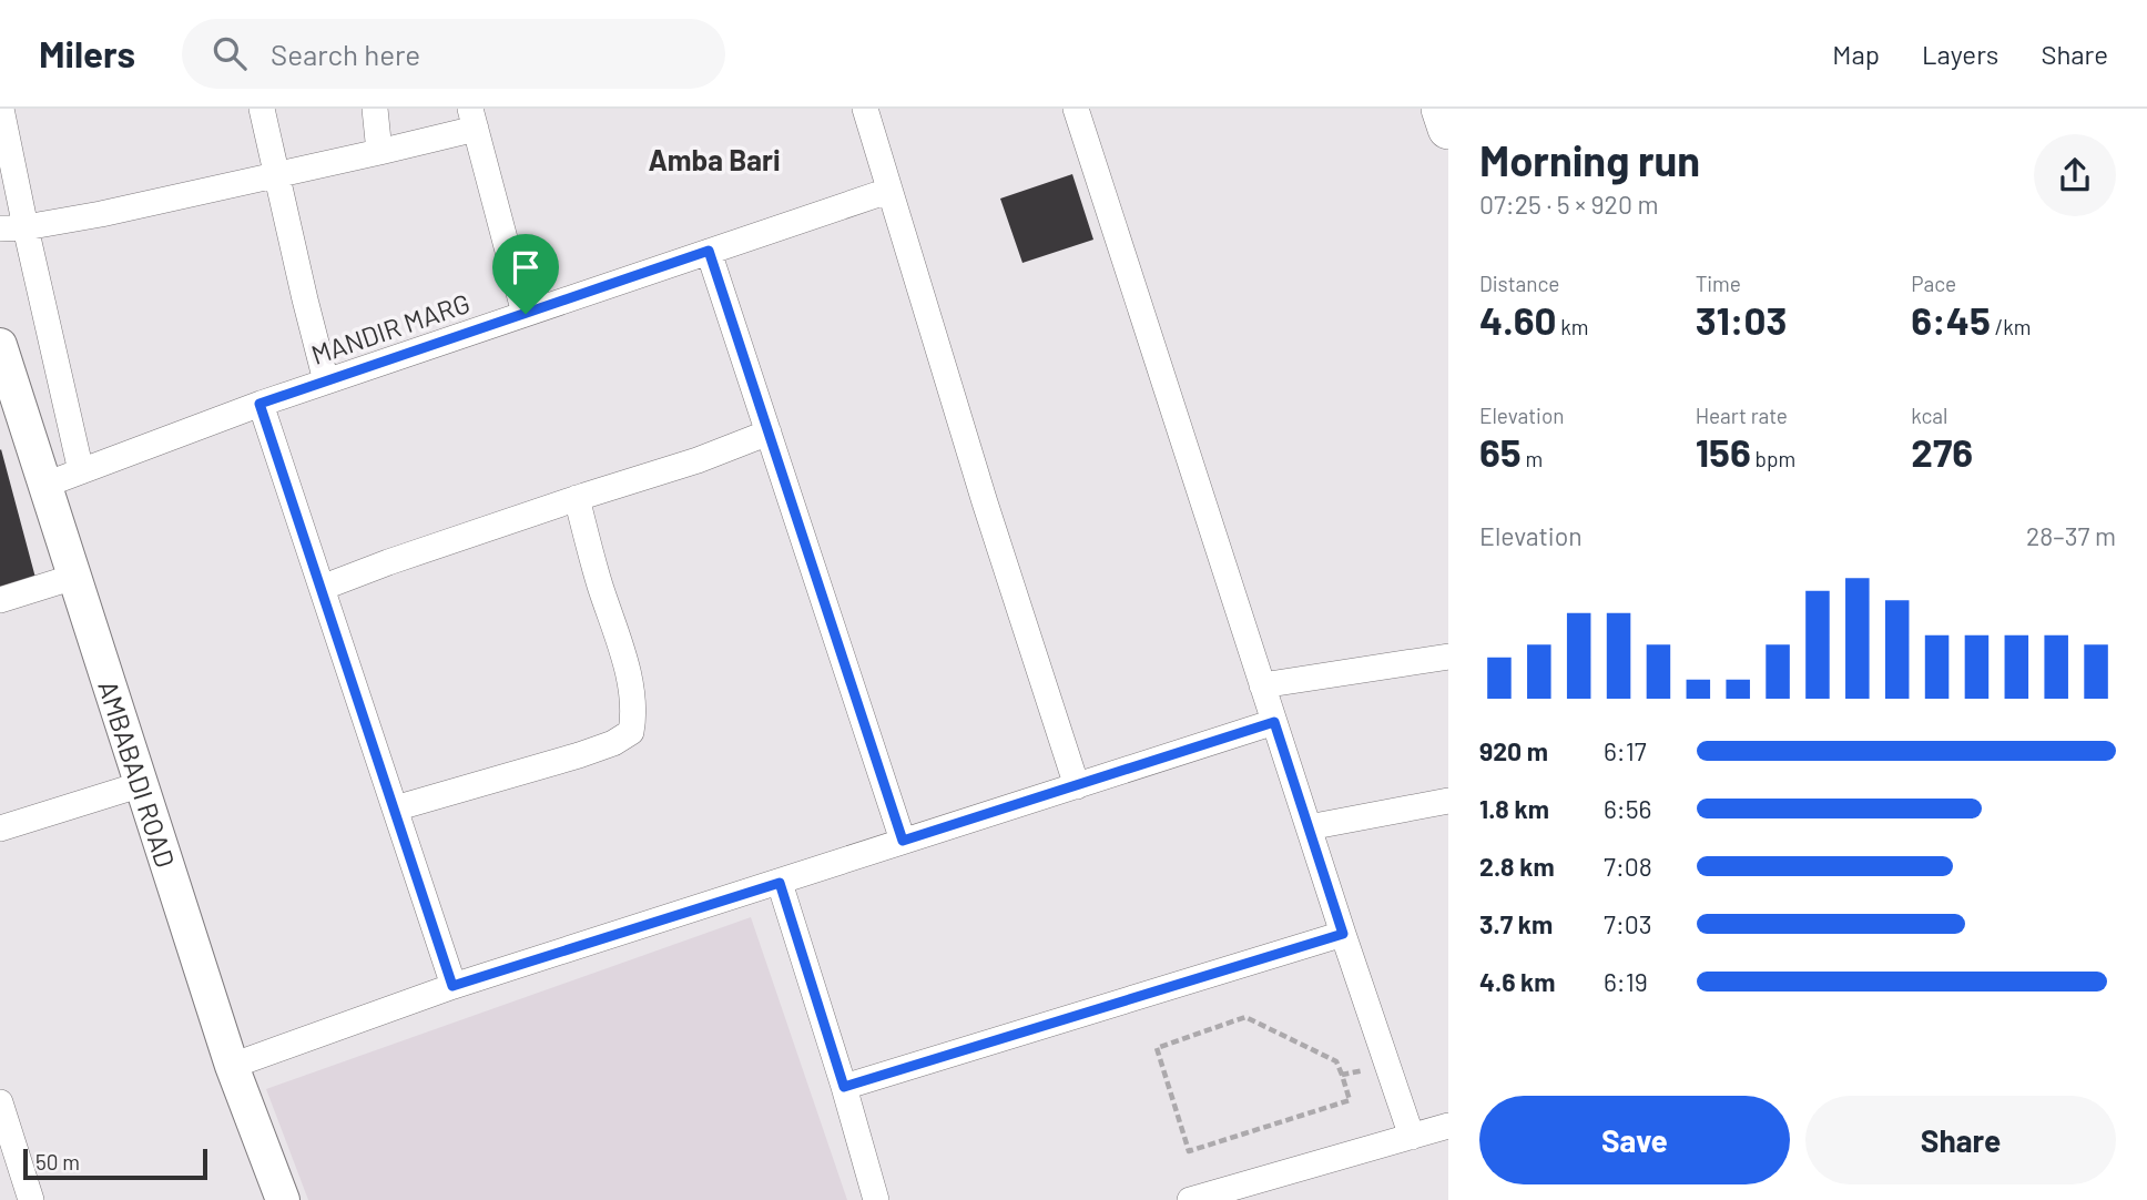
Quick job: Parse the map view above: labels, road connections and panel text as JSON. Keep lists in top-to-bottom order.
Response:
{
  "streets": {
    "street": ["MANDIR MARG", "AMBABADI ROAD"]
  },
  "crossings": [
    ["MANDIR MARG", "AMBABADI ROAD"]
  ],
  "districts": ["Amba Bari"],
  "scale_bar": "50 m",
  "page": {
    "header": "Milers",
    "search": "Search here",
    "nav": ["Map", "Layers", "Share"],
    "heading": ["Morning run", "07:25 · 5 × 920 m"],
    "stats": [
      ["Distance", "4.60 km"],
      ["Time", "31:03"],
      ["Pace", "6:45 /km"],
      ["Elevation", "65 m"],
      ["Heart rate", "156 bpm"],
      ["kcal", "276"]
    ],
    "chart": ["Elevation", "28–37 m"],
    "list": [
      {
        "name": "920 m",
        "note": "6:17"
      },
      {
        "name": "1.8 km",
        "note": "6:56"
      },
      {
        "name": "2.8 km",
        "note": "7:08"
      },
      {
        "name": "3.7 km",
        "note": "7:03"
      },
      {
        "name": "4.6 km",
        "note": "6:19"
      }
    ],
    "buttons": ["Save", "Share"],
    "scale": "50 m"
  }
}
